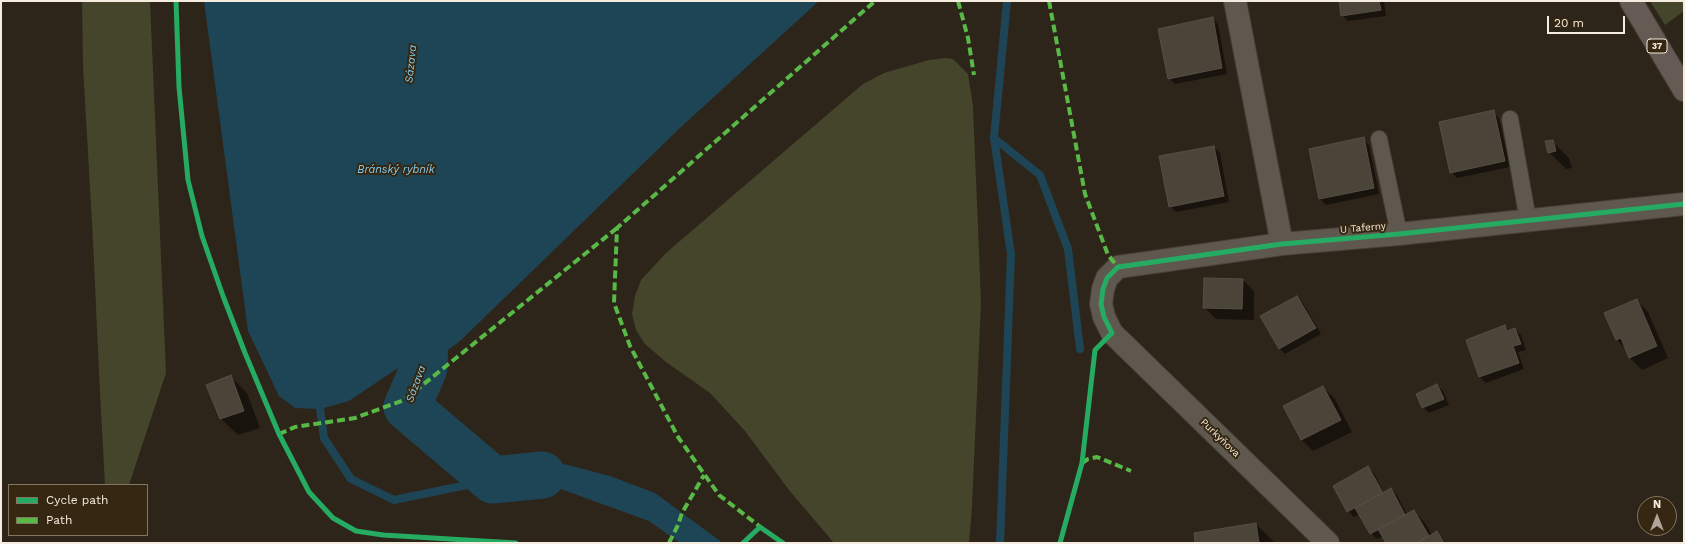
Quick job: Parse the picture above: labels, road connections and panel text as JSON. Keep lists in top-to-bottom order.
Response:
{
  "streets": {
    "main road": ["37"],
    "street": ["U Taferny", "Purkyňova"]
  },
  "crossings": [
    ["U Taferny", "Purkyňova"]
  ],
  "water": ["Sázava", "Bránský rybník"],
  "legend": ["Cycle path", "Path"],
  "scale_bar": "20 m",
  "north": "top"
}
